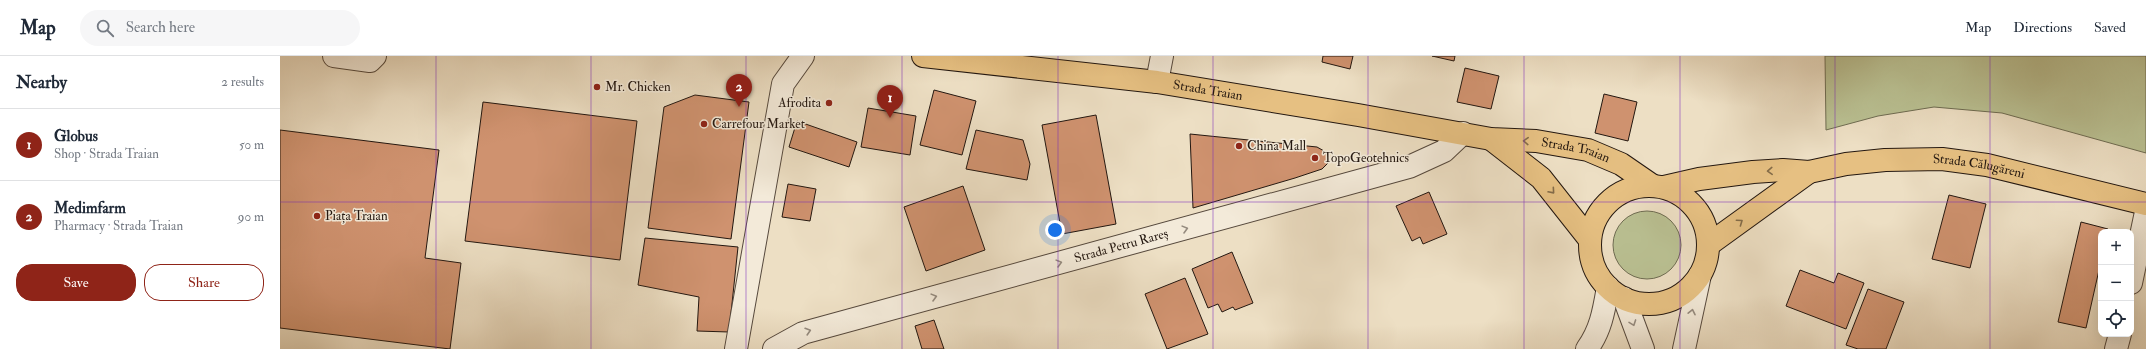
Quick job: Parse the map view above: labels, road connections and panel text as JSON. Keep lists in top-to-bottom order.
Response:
{
  "streets": {
    "main road": ["Strada Traian", "Strada Călugăreni"],
    "street": ["Strada Petru Rareș"]
  },
  "crossings": [
    ["Strada Traian", "Strada Călugăreni"],
    ["Strada Traian", "Strada Petru Rareș"]
  ],
  "one_way": ["Strada Petru Rareș"],
  "places": [
    "Mr. Chicken",
    "Afrodita",
    "Carrefour Market",
    "China Mall",
    "TopoGeotehnics",
    "Piața Traian"
  ],
  "page": {
    "header": "Map",
    "search": "Search here",
    "nav": ["Map", "Directions", "Saved"],
    "heading": ["Nearby", "2 results"],
    "pins": ["2", "1"],
    "list": [
      {
        "mark": "1",
        "name": "Globus",
        "note": "Shop · Strada Traian",
        "value": "50 m"
      },
      {
        "mark": "2",
        "name": "Medimfarm",
        "note": "Pharmacy · Strada Traian",
        "value": "90 m"
      }
    ],
    "map_buttons": ["+", "−"],
    "buttons": ["Save", "Share"]
  }
}
